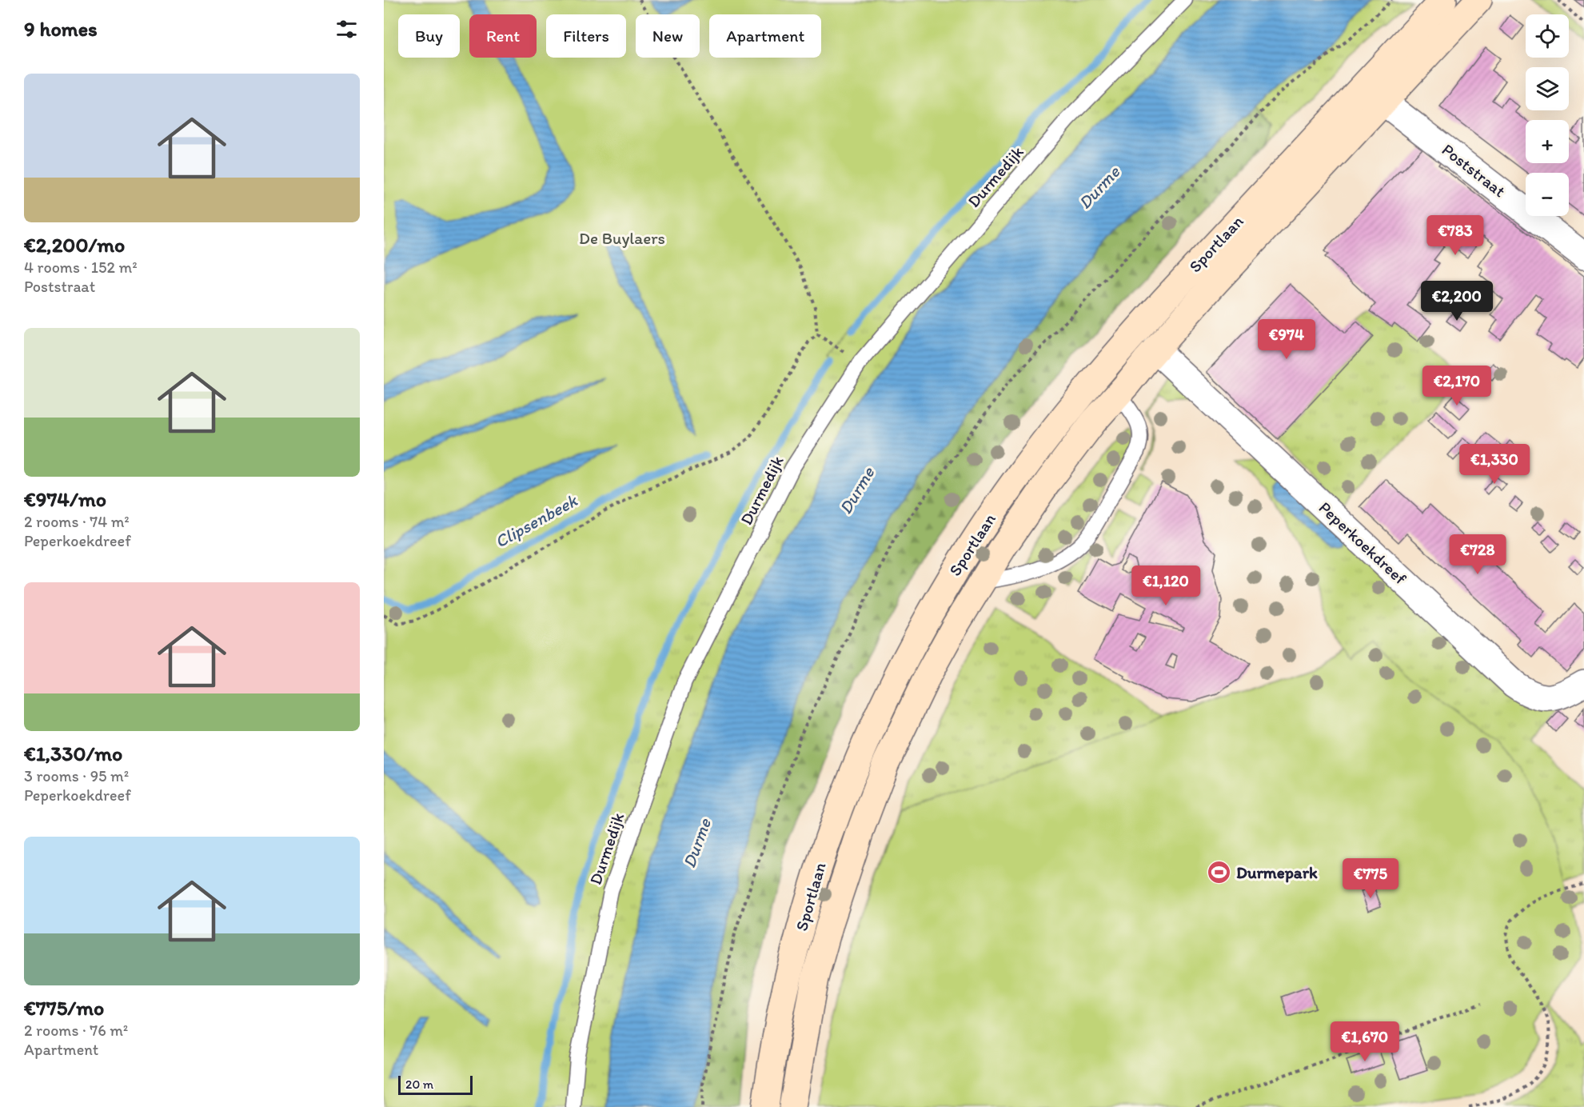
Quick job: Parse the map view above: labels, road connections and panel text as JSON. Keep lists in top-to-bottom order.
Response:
{
  "streets": {
    "main road": ["Sportlaan"],
    "street": ["Poststraat", "Peperkoekdreef"],
    "lane": ["Durmedijk"]
  },
  "crossings": [
    ["Poststraat", "Sportlaan"],
    ["Sportlaan", "Peperkoekdreef"]
  ],
  "water": ["Durme", "Clipsenbeek"],
  "parks": ["De Buylaers"],
  "places": {
    "sports": ["Durmepark"]
  },
  "scale_bar": "20 m",
  "page": {
    "heading": "9 homes",
    "map_buttons": ["+", "−"],
    "chip": [
      "Buy",
      "Rent",
      "Filters",
      "New",
      "Apartment"
    ],
    "list": [
      {
        "name": "€2,200/mo",
        "note": "4 rooms · 152 m² · Poststraat"
      },
      {
        "name": "€974/mo",
        "note": "2 rooms · 74 m² · Peperkoekdreef"
      },
      {
        "name": "€1,330/mo",
        "note": "3 rooms · 95 m² · Peperkoekdreef"
      },
      {
        "name": "€775/mo",
        "note": "2 rooms · 76 m² · Apartment"
      }
    ],
    "price": [
      "€783",
      "€2,200",
      "€974",
      "€2,170",
      "€1,330",
      "€728",
      "€1,120",
      "€775",
      "€1,670"
    ],
    "scale": "20 m"
  }
}
